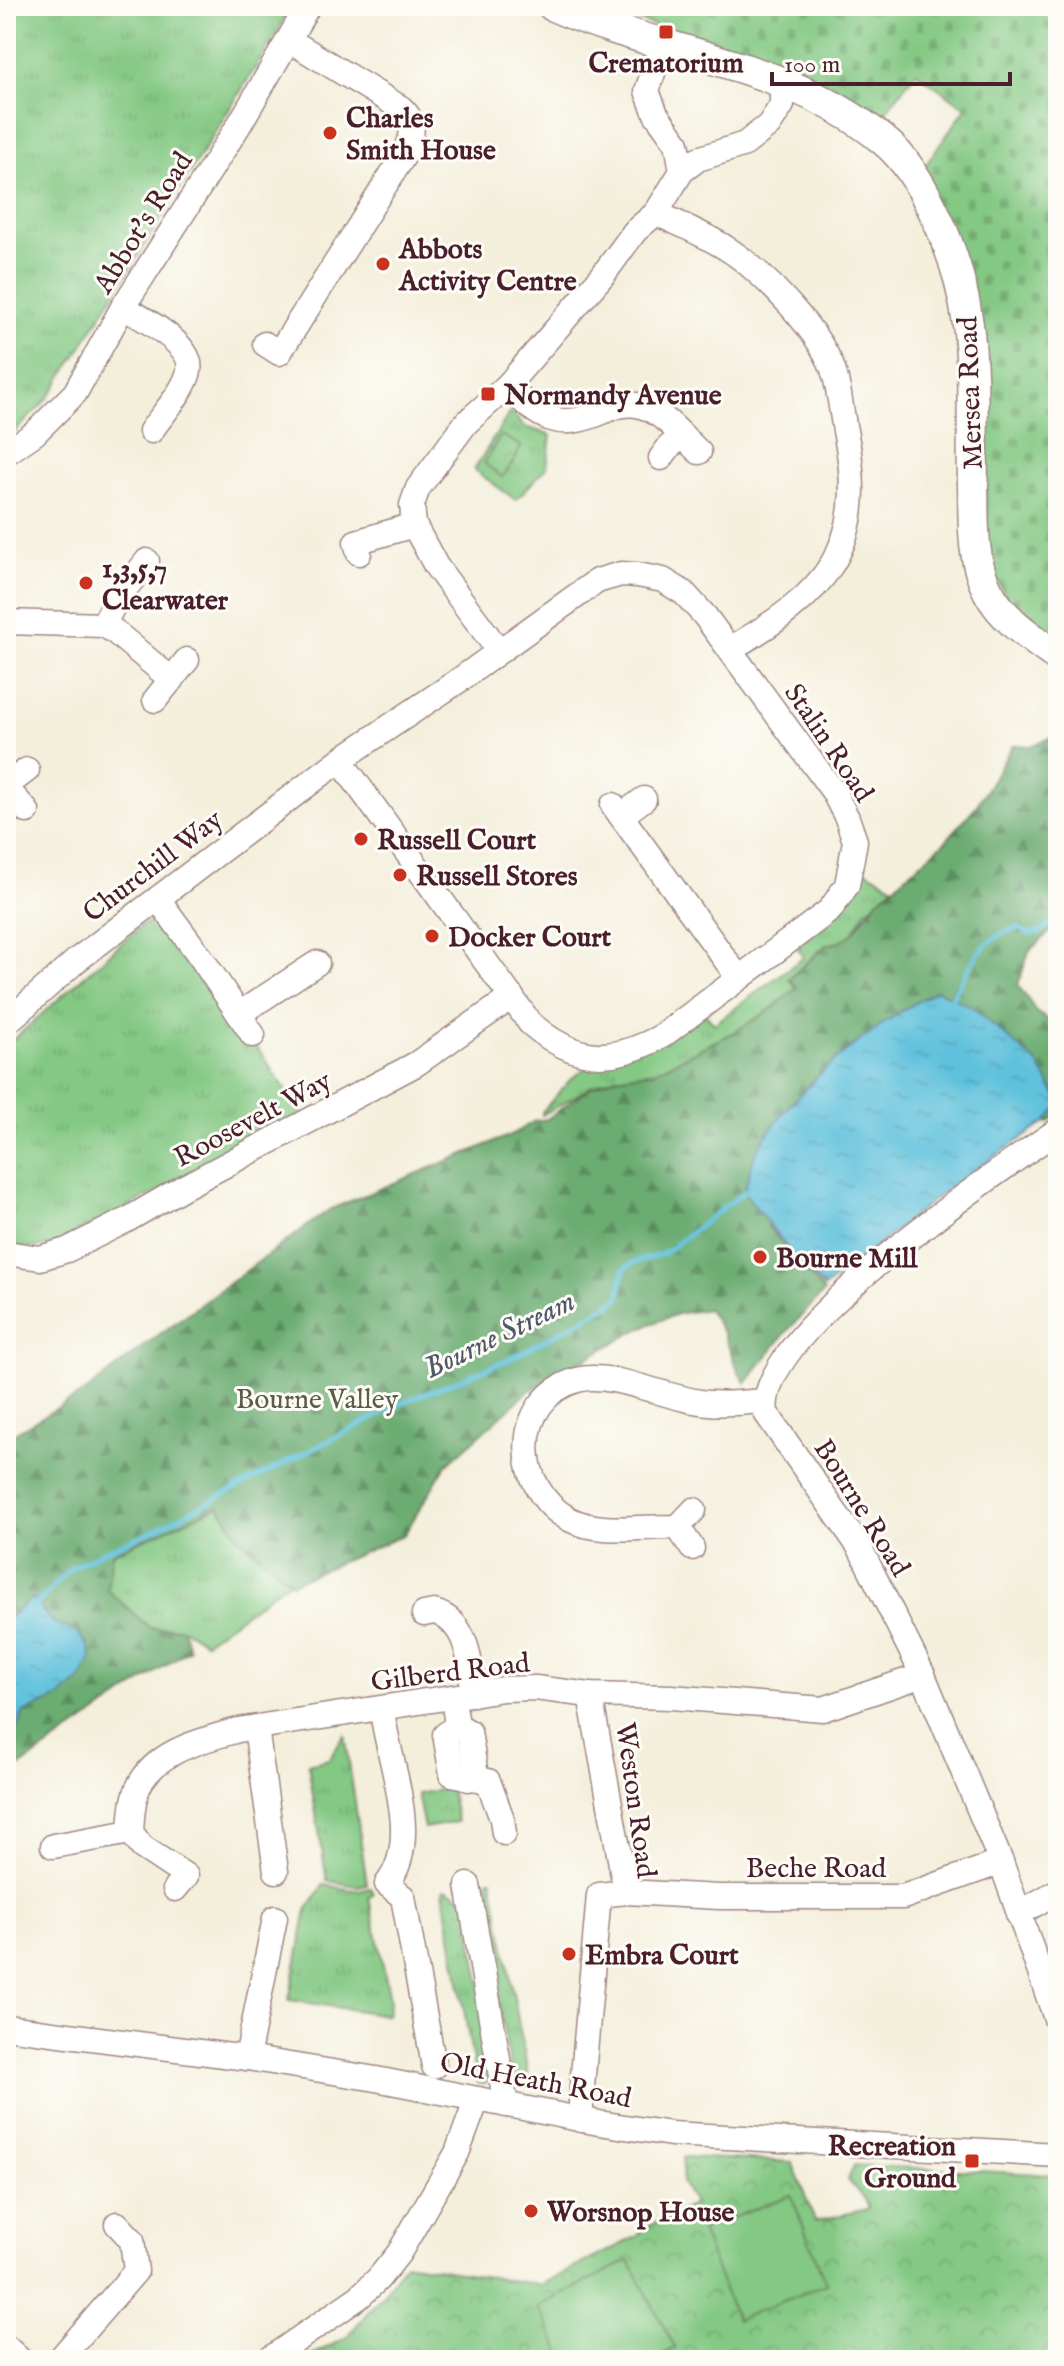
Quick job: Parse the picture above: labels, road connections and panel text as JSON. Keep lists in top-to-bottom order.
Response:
{
  "streets": {
    "main road": ["Mersea Road"],
    "street": [
      "Abbot's Road",
      "Stalin Road",
      "Churchill Way",
      "Roosevelt Way",
      "Bourne Road",
      "Gilberd Road",
      "Weston Road",
      "Beche Road",
      "Old Heath Road"
    ]
  },
  "crossings": [
    ["Stalin Road", "Churchill Way"],
    ["Stalin Road", "Roosevelt Way"],
    ["Bourne Road", "Gilberd Road"],
    ["Bourne Road", "Beche Road"],
    ["Gilberd Road", "Weston Road"],
    ["Weston Road", "Beche Road"],
    ["Weston Road", "Old Heath Road"]
  ],
  "water": ["Bourne Stream"],
  "parks": ["Bourne Valley"],
  "places": {
    "transit": ["Crematorium", "Normandy Avenue", "Recreation Ground"],
    "other": [
      "Charles Smith House",
      "Abbots Activity Centre",
      "1,3,5,7 Clearwater",
      "Russell Court",
      "Russell Stores",
      "Docker Court",
      "Bourne Mill",
      "Embra Court",
      "Worsnop House"
    ]
  },
  "scale_bar": "100 m"
}
